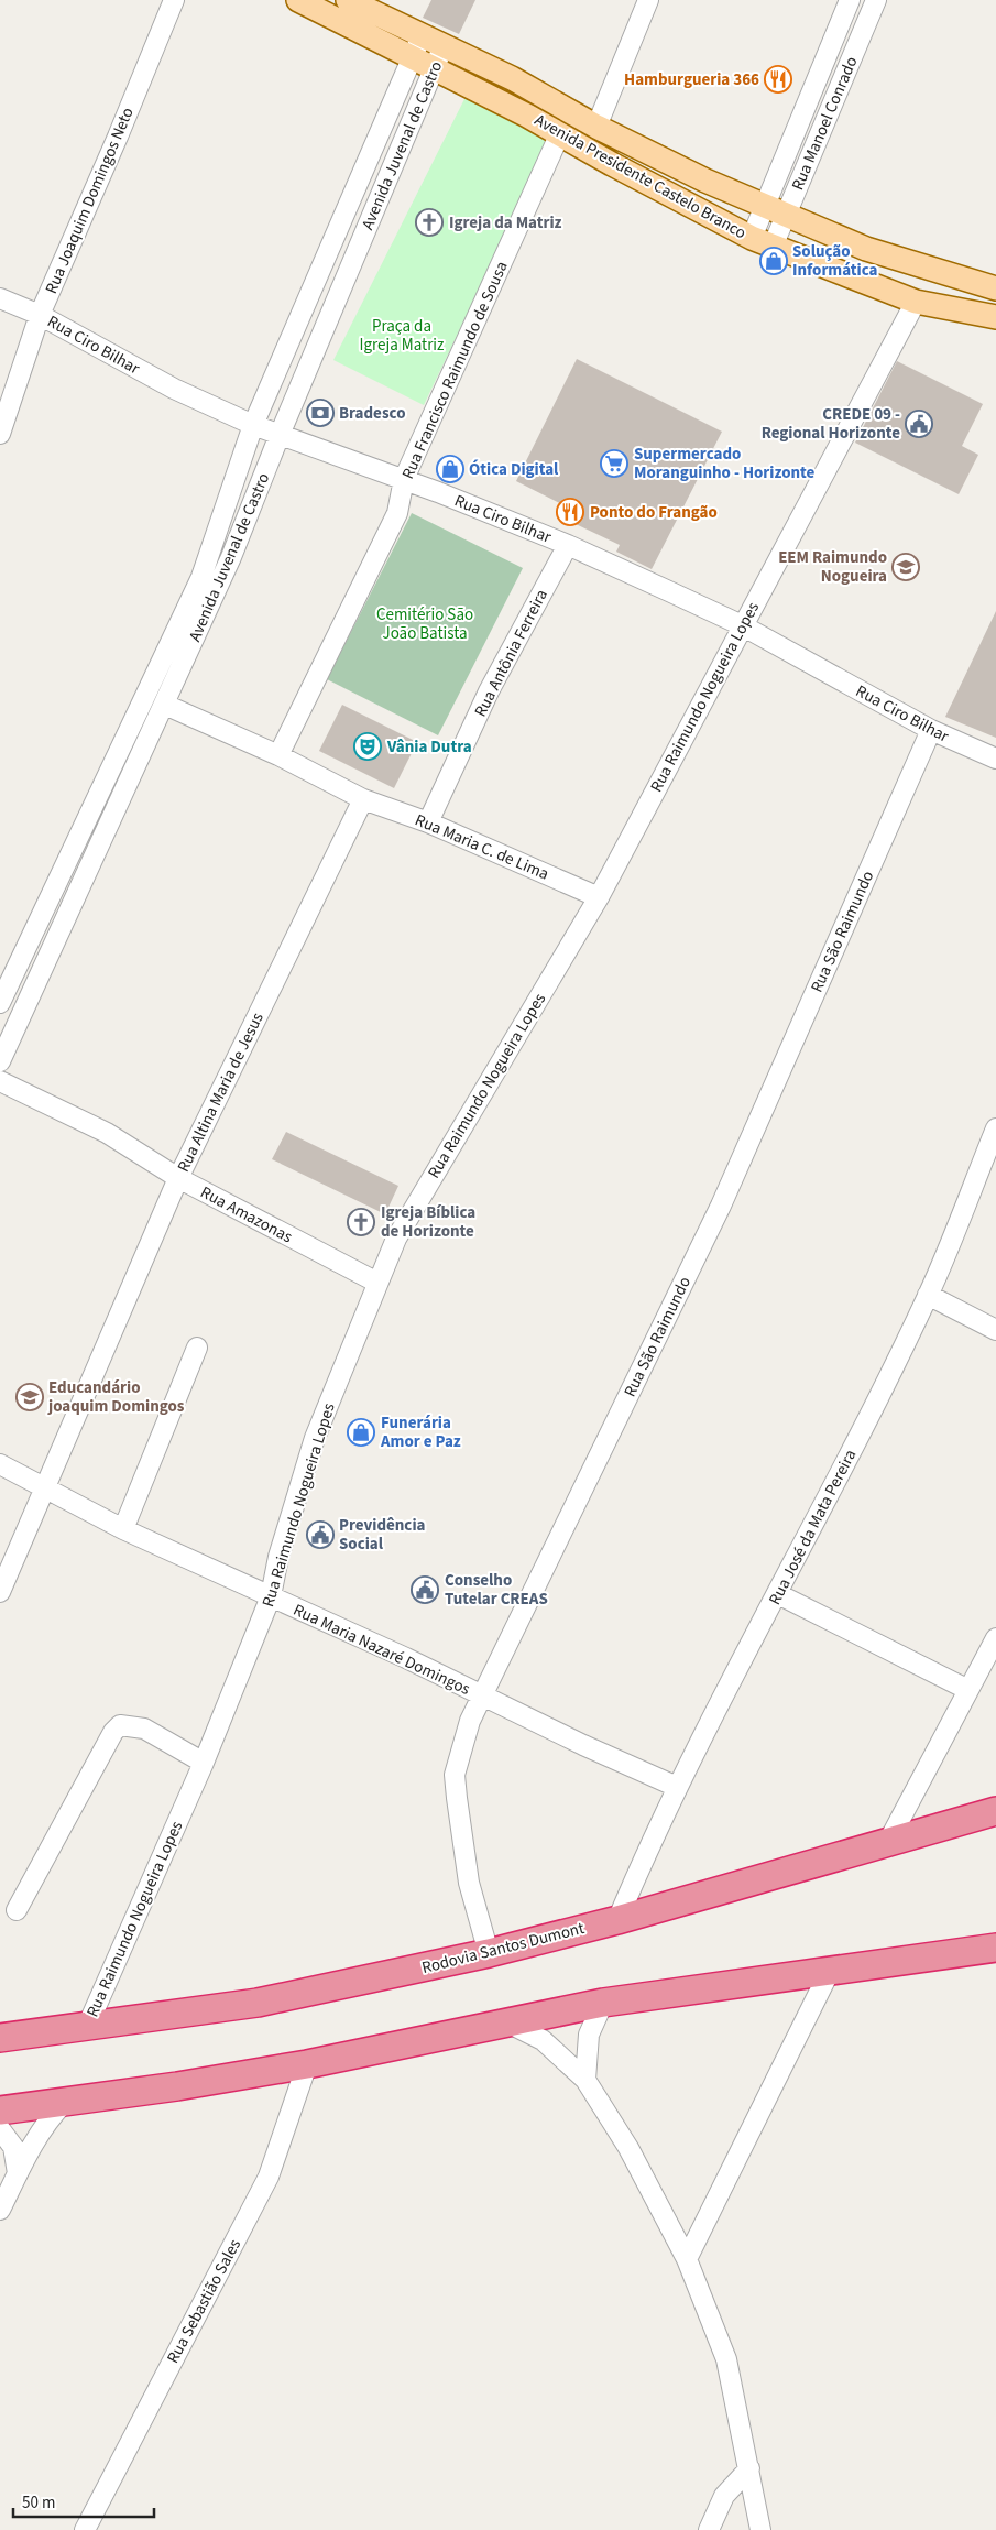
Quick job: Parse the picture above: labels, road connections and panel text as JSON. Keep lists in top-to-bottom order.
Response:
{
  "streets": {
    "highway": ["Rodovia Santos Dumont"],
    "main road": ["Avenida Presidente Castelo Branco"],
    "street": [
      "Rua Manoel Conrado",
      "Avenida Juvenal de Castro",
      "Rua Joaquim Domingos Neto",
      "Rua Ciro Bilhar",
      "Rua Francisco Raimundo de Sousa",
      "Rua Antônia Ferreira",
      "Rua Raimundo Nogueira Lopes",
      "Rua Maria C. de Lima",
      "Rua São Raimundo",
      "Rua Altina Maria de Jesus",
      "Rua Amazonas",
      "Rua José da Mata Pereira",
      "Rua Maria Nazaré Domingos",
      "Rua Sebastião Sales"
    ]
  },
  "crossings": [
    ["Rua Manoel Conrado", "Avenida Presidente Castelo Branco"],
    ["Avenida Juvenal de Castro", "Avenida Presidente Castelo Branco"],
    ["Avenida Juvenal de Castro", "Rua Ciro Bilhar"],
    ["Avenida Presidente Castelo Branco", "Rua Francisco Raimundo de Sousa"],
    ["Avenida Presidente Castelo Branco", "Rua Raimundo Nogueira Lopes"],
    ["Rua Joaquim Domingos Neto", "Rua Ciro Bilhar"],
    ["Rua Ciro Bilhar", "Rua Francisco Raimundo de Sousa"],
    ["Rua Ciro Bilhar", "Rua Antônia Ferreira"],
    ["Rua Ciro Bilhar", "Rua Raimundo Nogueira Lopes"],
    ["Rua Ciro Bilhar", "Rua São Raimundo"],
    ["Rua Antônia Ferreira", "Rua Maria C. de Lima"],
    ["Rua Raimundo Nogueira Lopes", "Rua Maria C. de Lima"],
    ["Rua Raimundo Nogueira Lopes", "Rua Amazonas"],
    ["Rua Raimundo Nogueira Lopes", "Rua Maria Nazaré Domingos"],
    ["Rua Raimundo Nogueira Lopes", "Rodovia Santos Dumont"],
    ["Rua Maria C. de Lima", "Rua Altina Maria de Jesus"],
    ["Rua São Raimundo", "Rua Maria Nazaré Domingos"],
    ["Rua São Raimundo", "Rodovia Santos Dumont"],
    ["Rua Altina Maria de Jesus", "Rua Amazonas"],
    ["Rua Altina Maria de Jesus", "Rua Maria Nazaré Domingos"],
    ["Rua José da Mata Pereira", "Rua Maria Nazaré Domingos"],
    ["Rua José da Mata Pereira", "Rodovia Santos Dumont"]
  ],
  "parks": ["Praça da Igreja Matriz", "Cemitério São João Batista"],
  "places": {
    "restaurant": ["Hamburgueria 366", "Ponto do Frangão"],
    "church": ["Igreja da Matriz", "Igreja Bíblica de Horizonte"],
    "shop": ["Solução Informática", "Ótica Digital", "Funerária Amor e Paz"],
    "bank": ["Bradesco"],
    "public building": ["CREDE 09 - Regional Horizonte", "Previdência Social", "Conselho Tutelar CREAS"],
    "supermarket": ["Supermercado Moranguinho - Horizonte"],
    "school or university": ["EEM Raimundo Nogueira", "Educandário joaquim Domingos"],
    "theatre": ["Vânia Dutra"]
  },
  "scale_bar": "50 m"
}
